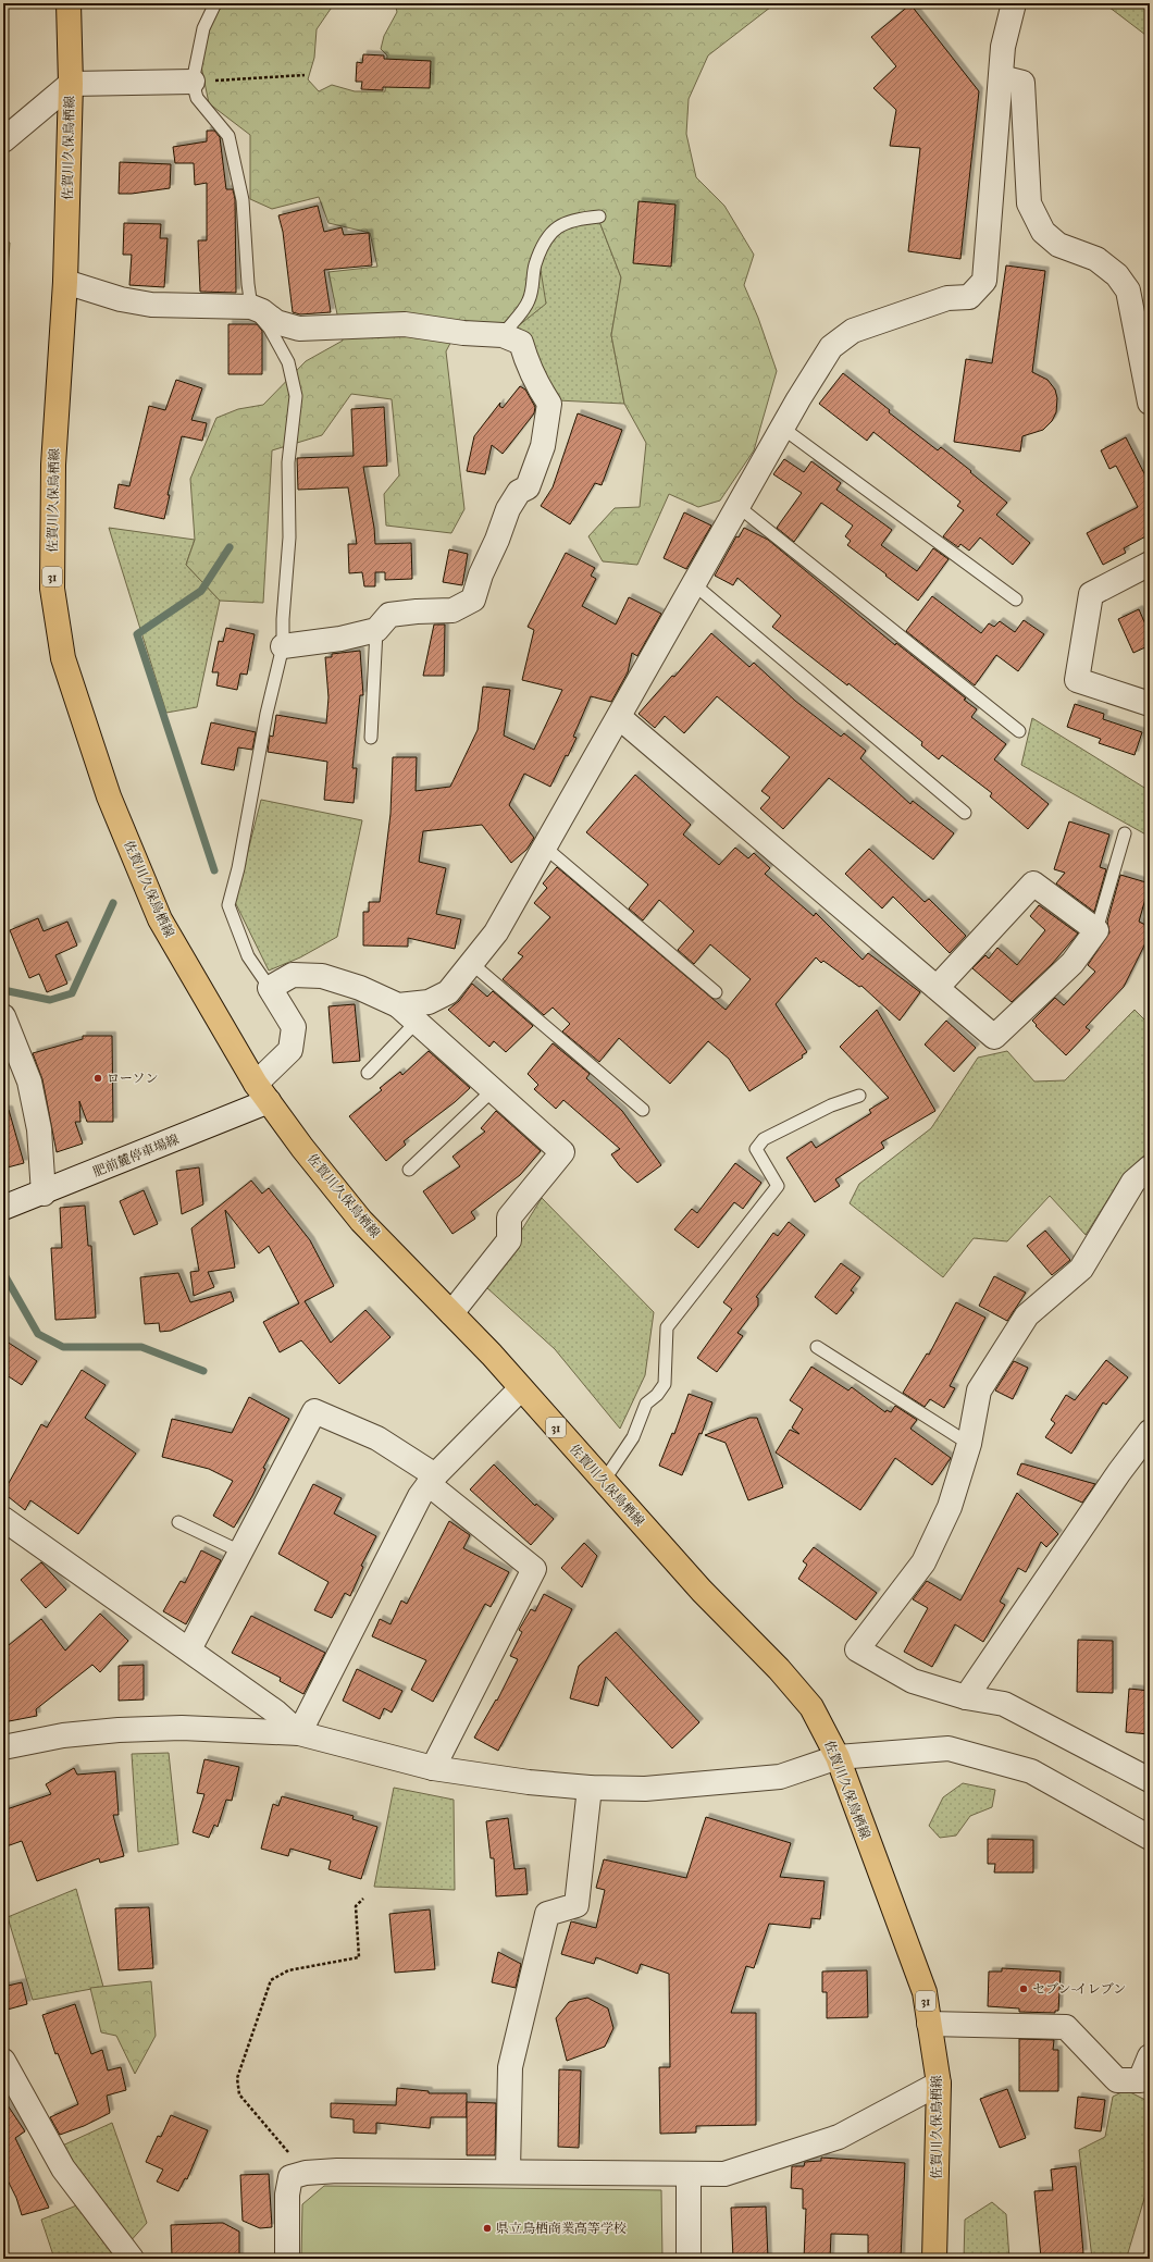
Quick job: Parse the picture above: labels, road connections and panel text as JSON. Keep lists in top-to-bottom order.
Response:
{
  "streets": {
    "main road": ["佐賀川久保鳥栖線", "31"],
    "street": ["肥前麓停車場線"]
  },
  "crossings": [
    ["佐賀川久保鳥栖線", "肥前麓停車場線"]
  ],
  "places": ["ローソン", "セブン-イレブン", "県立鳥栖商業高等学校"]
}
